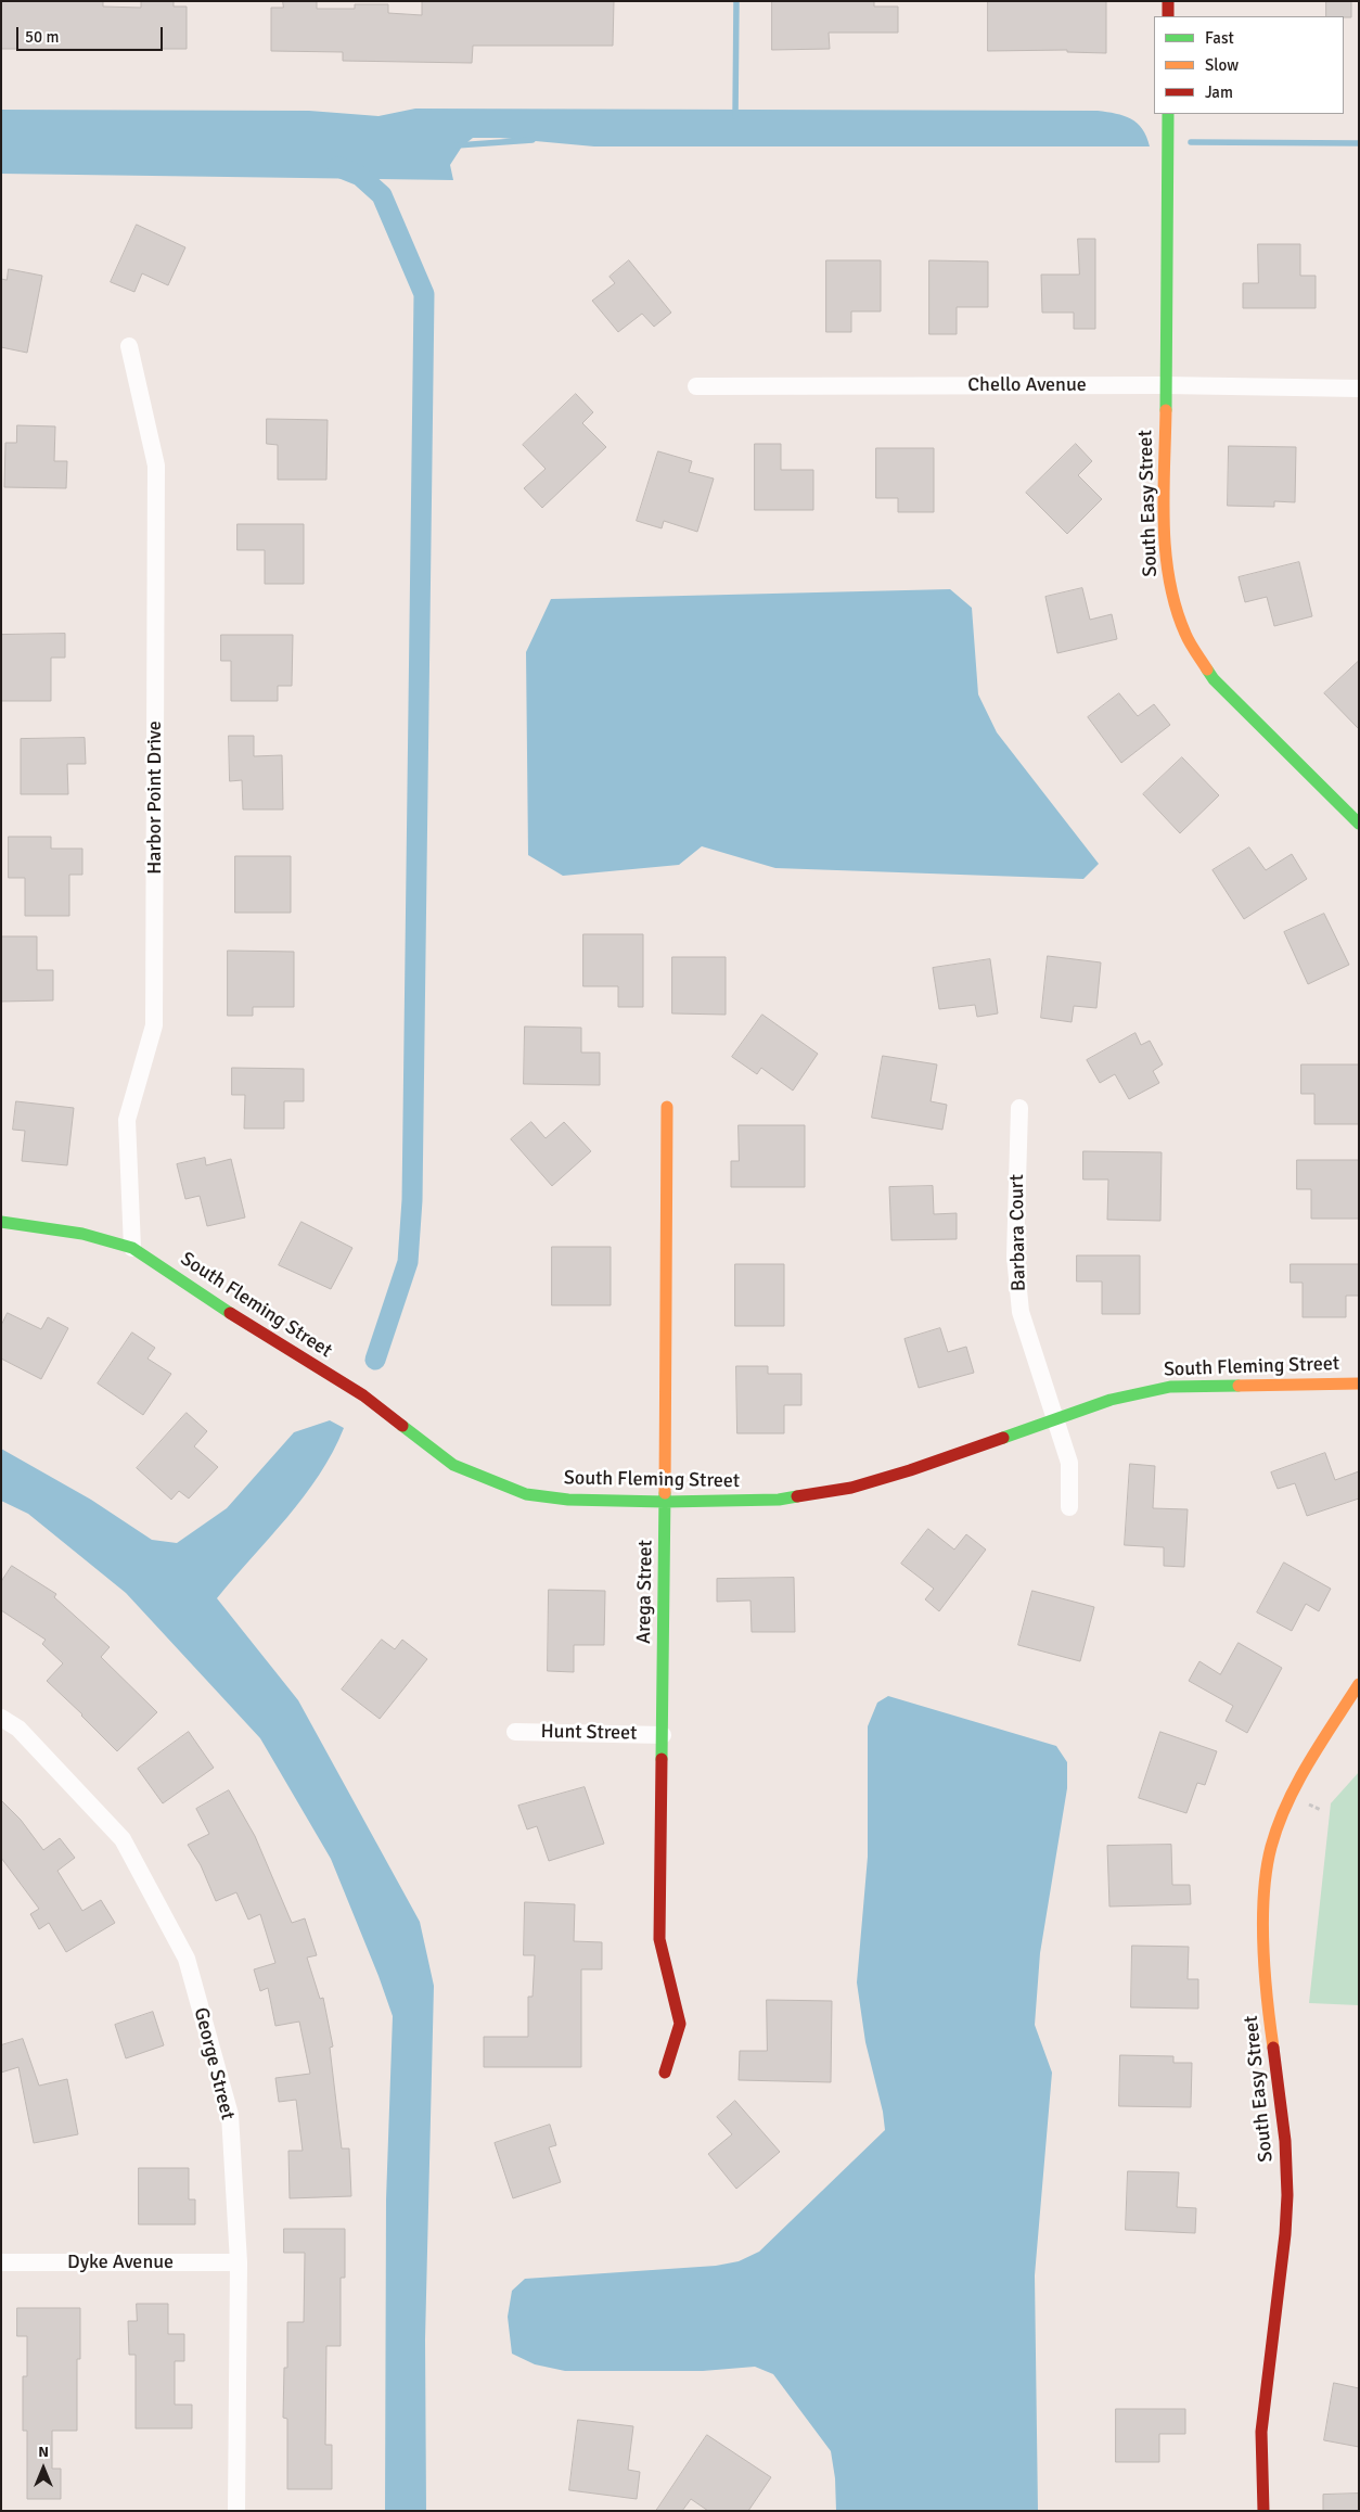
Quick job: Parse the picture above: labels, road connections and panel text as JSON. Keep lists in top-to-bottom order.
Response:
{
  "streets": {
    "street": [
      "Chello Avenue",
      "South Easy Street",
      "Harbor Point Drive",
      "Barbara Court",
      "South Fleming Street",
      "Arega Street",
      "Hunt Street",
      "George Street",
      "Dyke Avenue"
    ]
  },
  "crossings": [
    ["Chello Avenue", "South Easy Street"],
    ["Harbor Point Drive", "South Fleming Street"],
    ["Barbara Court", "South Fleming Street"],
    ["South Fleming Street", "Arega Street"],
    ["Arega Street", "Hunt Street"],
    ["George Street", "Dyke Avenue"]
  ],
  "legend": ["Fast", "Slow", "Jam"],
  "scale_bar": "50 m",
  "north": "top"
}
